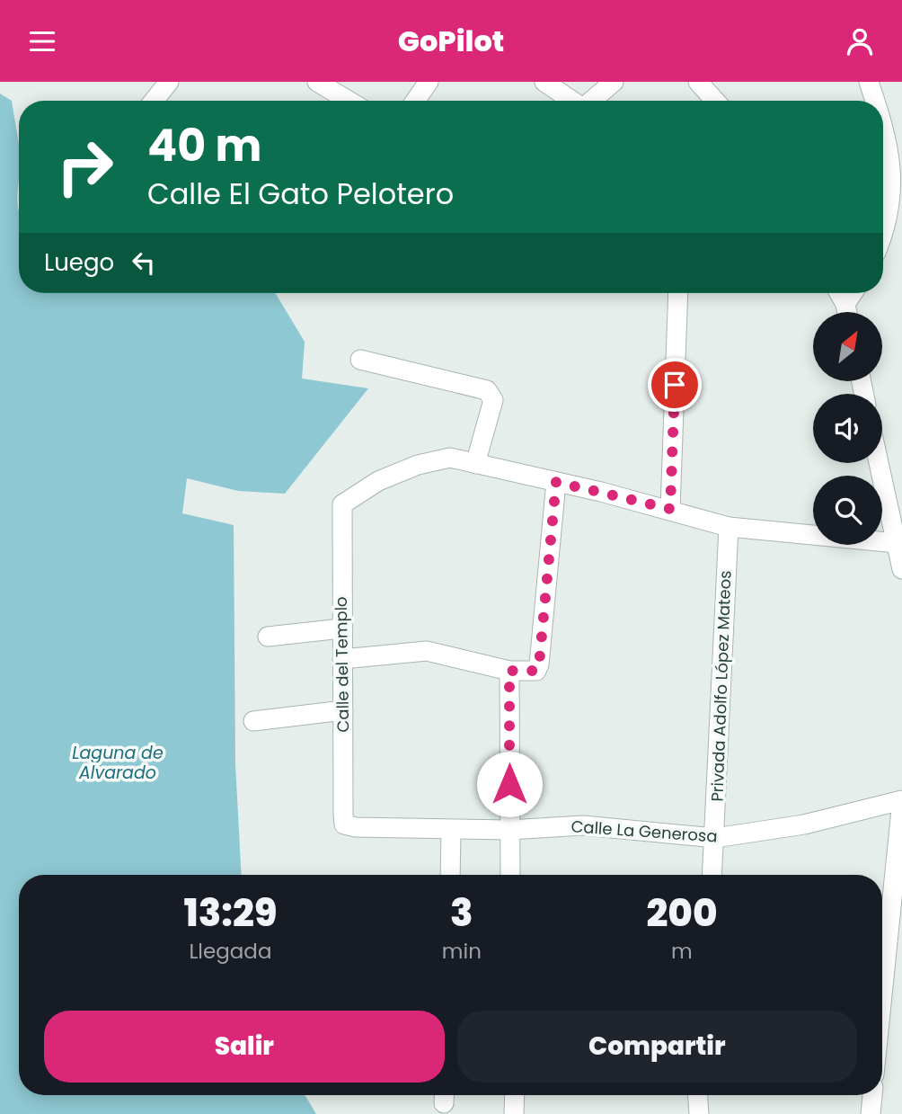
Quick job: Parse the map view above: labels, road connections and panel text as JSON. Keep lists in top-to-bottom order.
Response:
{
  "streets": {
    "street": ["Calle del Templo", "Privada Adolfo López Mateos", "Calle La Generosa"]
  },
  "crossings": [
    ["Calle del Templo", "Calle La Generosa"],
    ["Privada Adolfo López Mateos", "Calle La Generosa"]
  ],
  "water": ["Laguna de Alvarado"],
  "north": "top right",
  "page": {
    "header": "GoPilot",
    "turn": ["40 m", "Calle El Gato Pelotero"],
    "then": "Luego",
    "eta": [
      "13:29",
      "Llegada",
      "3",
      "min",
      "200",
      "m"
    ],
    "buttons": ["Salir", "Compartir"]
  }
}
